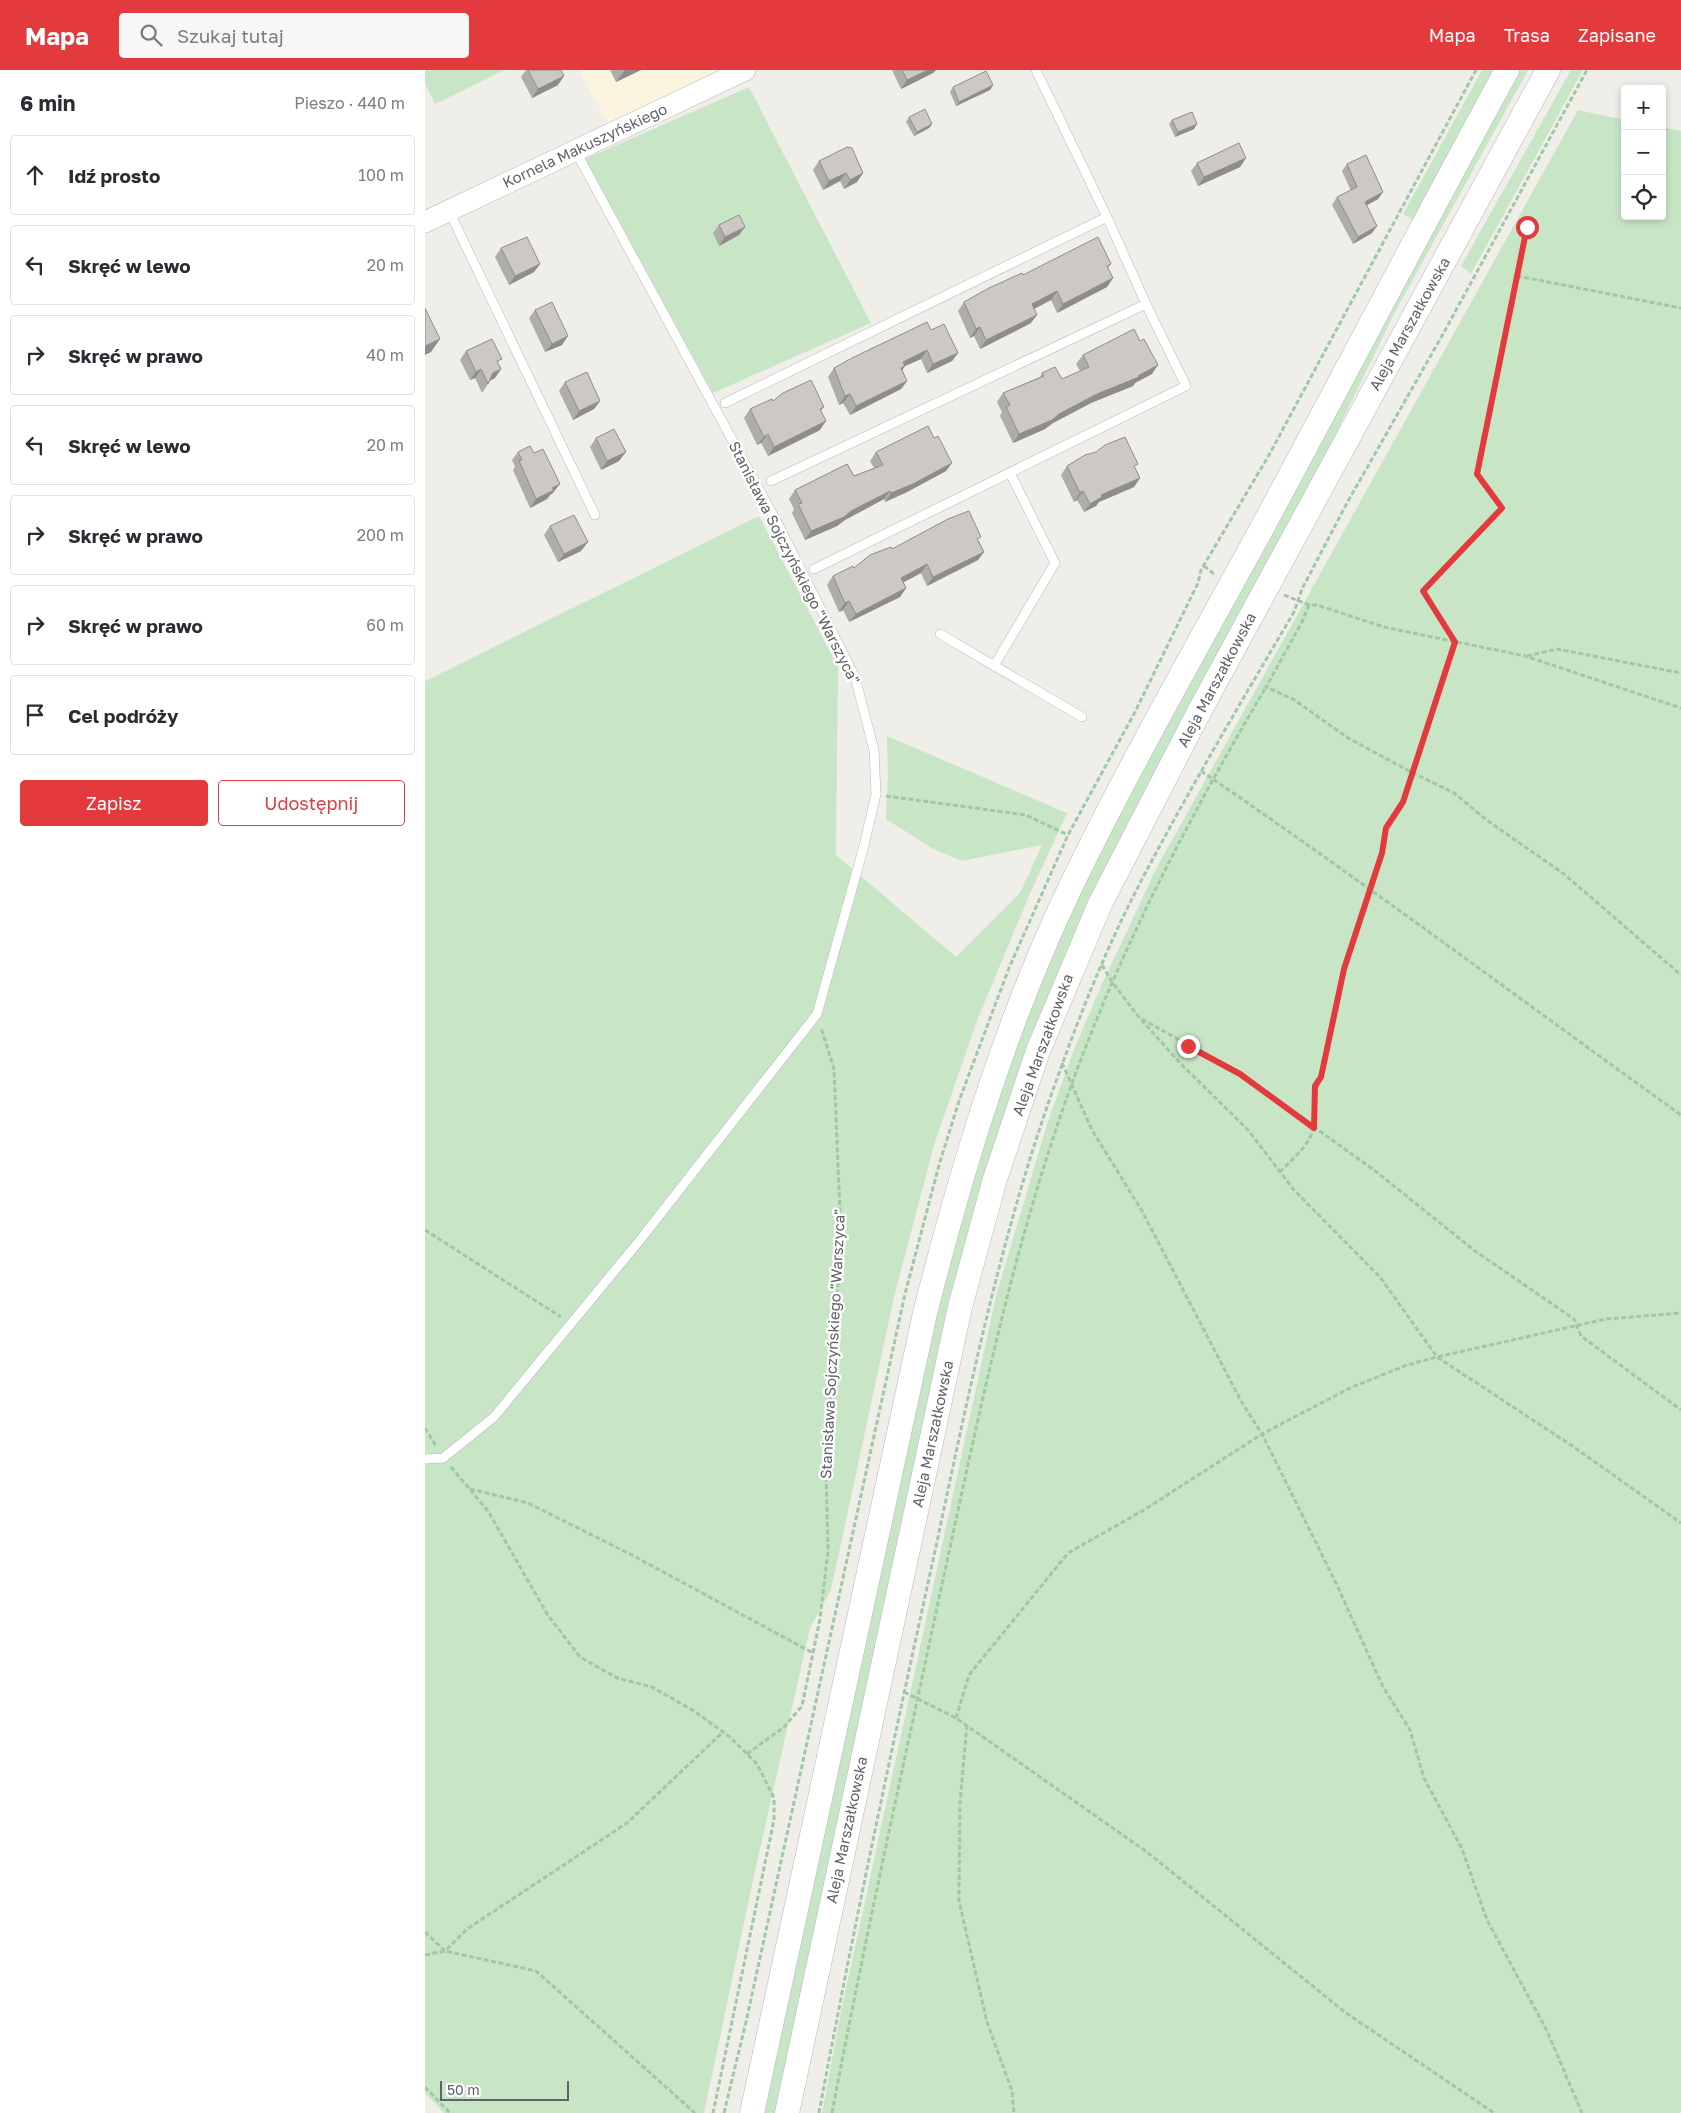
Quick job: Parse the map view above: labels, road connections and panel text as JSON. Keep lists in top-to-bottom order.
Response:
{
  "streets": {
    "main road": ["Aleja Marszałkowska"],
    "street": ["Kornela Makuszyńskiego"],
    "lane": ["Stanisława Sojczyńskiego \"Warszyca\""]
  },
  "crossings": [
    ["Kornela Makuszyńskiego", "Stanisława Sojczyńskiego \"Warszyca\""]
  ],
  "scale_bar": "50 m",
  "page": {
    "header": "Mapa",
    "search": "Szukaj tutaj",
    "nav": ["Mapa", "Trasa", "Zapisane"],
    "heading": ["6 min", "Pieszo · 440 m"],
    "map_buttons": ["+", "−"],
    "list": [
      ["Idź prosto", "100 m"],
      ["Skręć w lewo", "20 m"],
      ["Skręć w prawo", "40 m"],
      ["Skręć w lewo", "20 m"],
      ["Skręć w prawo", "200 m"],
      ["Skręć w prawo", "60 m"],
      "Cel podróży"
    ],
    "buttons": ["Zapisz", "Udostępnij"],
    "scale": "50 m"
  }
}
